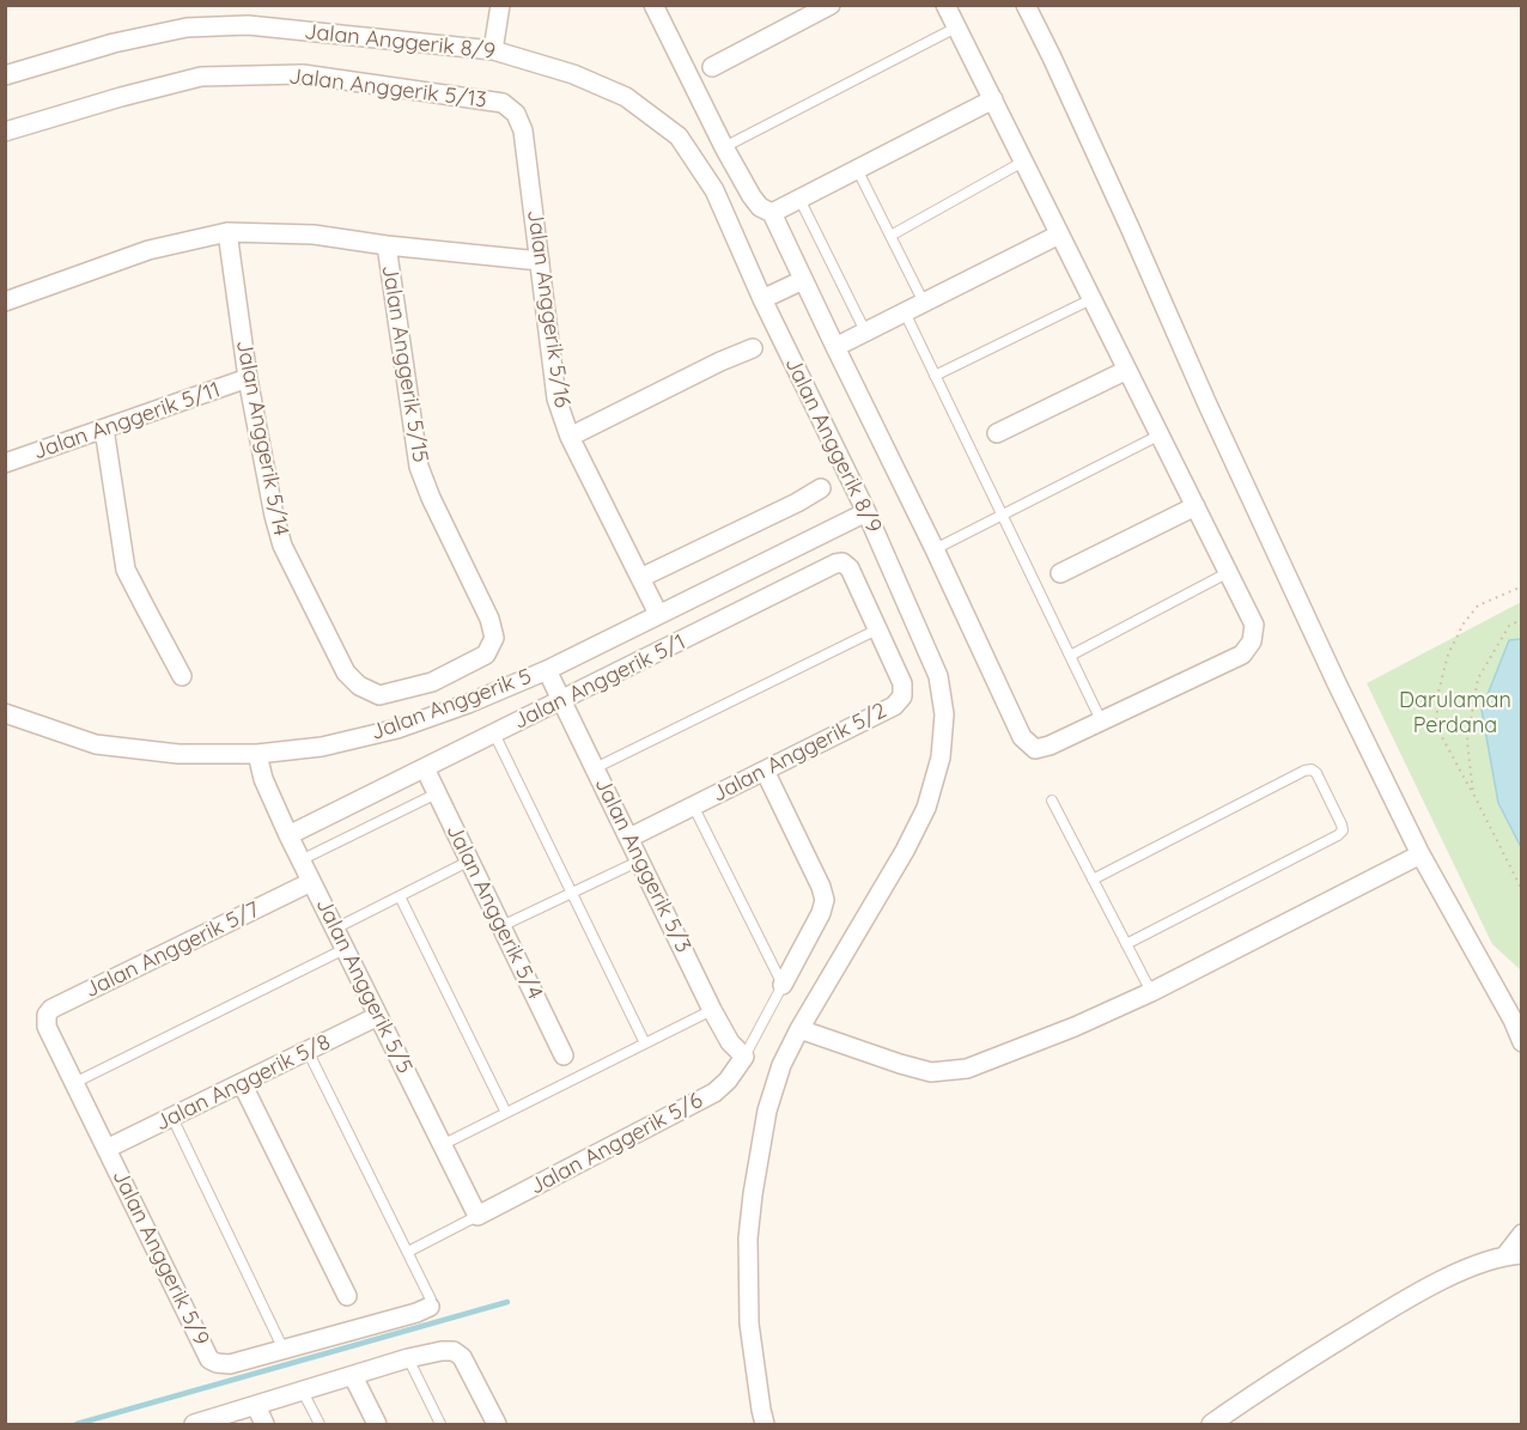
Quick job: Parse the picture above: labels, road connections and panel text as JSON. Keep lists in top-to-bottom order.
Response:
{
  "streets": {
    "street": [
      "Jalan Anggerik 8/9",
      "Jalan Anggerik 5/13",
      "Jalan Anggerik 5/16",
      "Jalan Anggerik 5/15",
      "Jalan Anggerik 5/11",
      "Jalan Anggerik 5/14",
      "Jalan Anggerik 5/1",
      "Jalan Anggerik 5",
      "Jalan Anggerik 5/2",
      "Jalan Anggerik 5/3",
      "Jalan Anggerik 5/4",
      "Jalan Anggerik 5/7",
      "Jalan Anggerik 5/5",
      "Jalan Anggerik 5/8",
      "Jalan Anggerik 5/6",
      "Jalan Anggerik 5/9"
    ]
  },
  "crossings": [
    ["Jalan Anggerik 8/9", "Jalan Anggerik 5"],
    ["Jalan Anggerik 5/13", "Jalan Anggerik 5/16"],
    ["Jalan Anggerik 5/16", "Jalan Anggerik 5"],
    ["Jalan Anggerik 5/15", "Jalan Anggerik 5/14"],
    ["Jalan Anggerik 5/11", "Jalan Anggerik 5/14"],
    ["Jalan Anggerik 5/1", "Jalan Anggerik 5/2"],
    ["Jalan Anggerik 5/1", "Jalan Anggerik 5/3"],
    ["Jalan Anggerik 5/1", "Jalan Anggerik 5/4"],
    ["Jalan Anggerik 5/1", "Jalan Anggerik 5/5"],
    ["Jalan Anggerik 5", "Jalan Anggerik 5/3"],
    ["Jalan Anggerik 5", "Jalan Anggerik 5/5"],
    ["Jalan Anggerik 5/2", "Jalan Anggerik 5/3"],
    ["Jalan Anggerik 5/3", "Jalan Anggerik 5/6"],
    ["Jalan Anggerik 5/7", "Jalan Anggerik 5/5"],
    ["Jalan Anggerik 5/7", "Jalan Anggerik 5/9"],
    ["Jalan Anggerik 5/5", "Jalan Anggerik 5/8"],
    ["Jalan Anggerik 5/5", "Jalan Anggerik 5/6"],
    ["Jalan Anggerik 5/8", "Jalan Anggerik 5/9"]
  ],
  "parks": ["Darulaman Perdana"]
}
